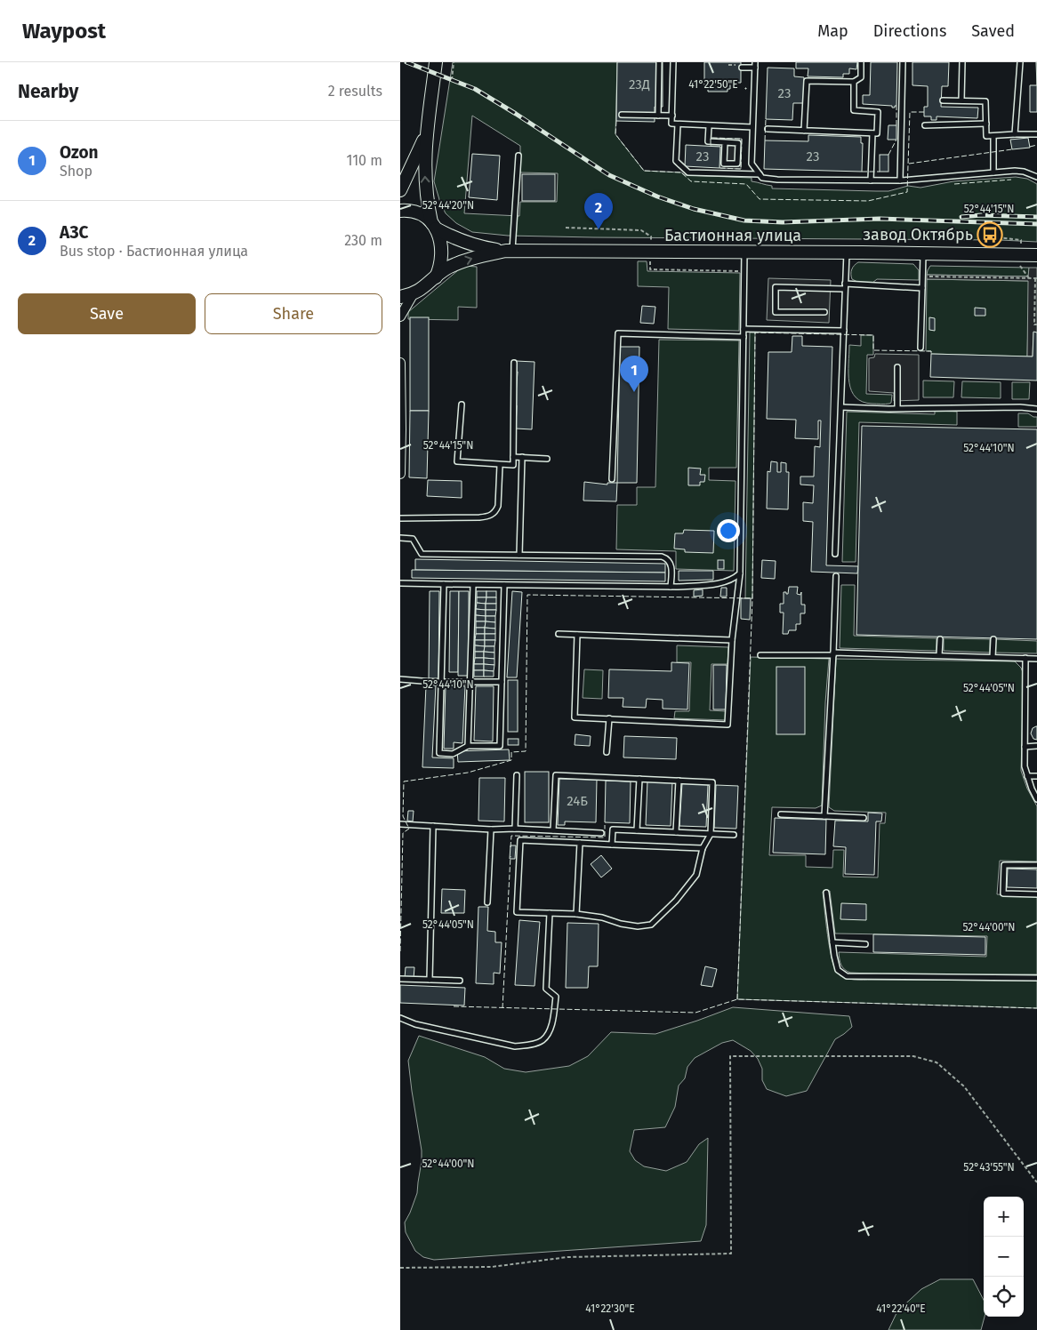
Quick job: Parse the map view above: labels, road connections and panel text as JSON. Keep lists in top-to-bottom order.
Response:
{
  "streets": {
    "main road": ["Бастионная улица"]
  },
  "places": {
    "bus stop": ["завод Октябрь"]
  },
  "house_numbers": [
    "23Д",
    "23",
    "23",
    "23",
    "24Б"
  ],
  "page": {
    "header": "Waypost",
    "nav": ["Map", "Directions", "Saved"],
    "heading": ["Nearby", "2 results"],
    "list": [
      {
        "mark": "1",
        "name": "Ozon",
        "note": "Shop",
        "value": "110 m"
      },
      {
        "mark": "2",
        "name": "АЗС",
        "note": "Bus stop · Бастионная улица",
        "value": "230 m"
      }
    ],
    "pins": ["2", "1"],
    "buttons": ["Save", "Share"],
    "map_buttons": ["+", "−"]
  },
  "coordinates": [
    "41°22'50\"E",
    "52°44'20\"N",
    "52°44'15\"N",
    "52°44'10\"N",
    "52°44'05\"N",
    "52°44'00\"N",
    "52°43'55\"N",
    "41°22'30\"E",
    "41°22'40\"E"
  ]
}
